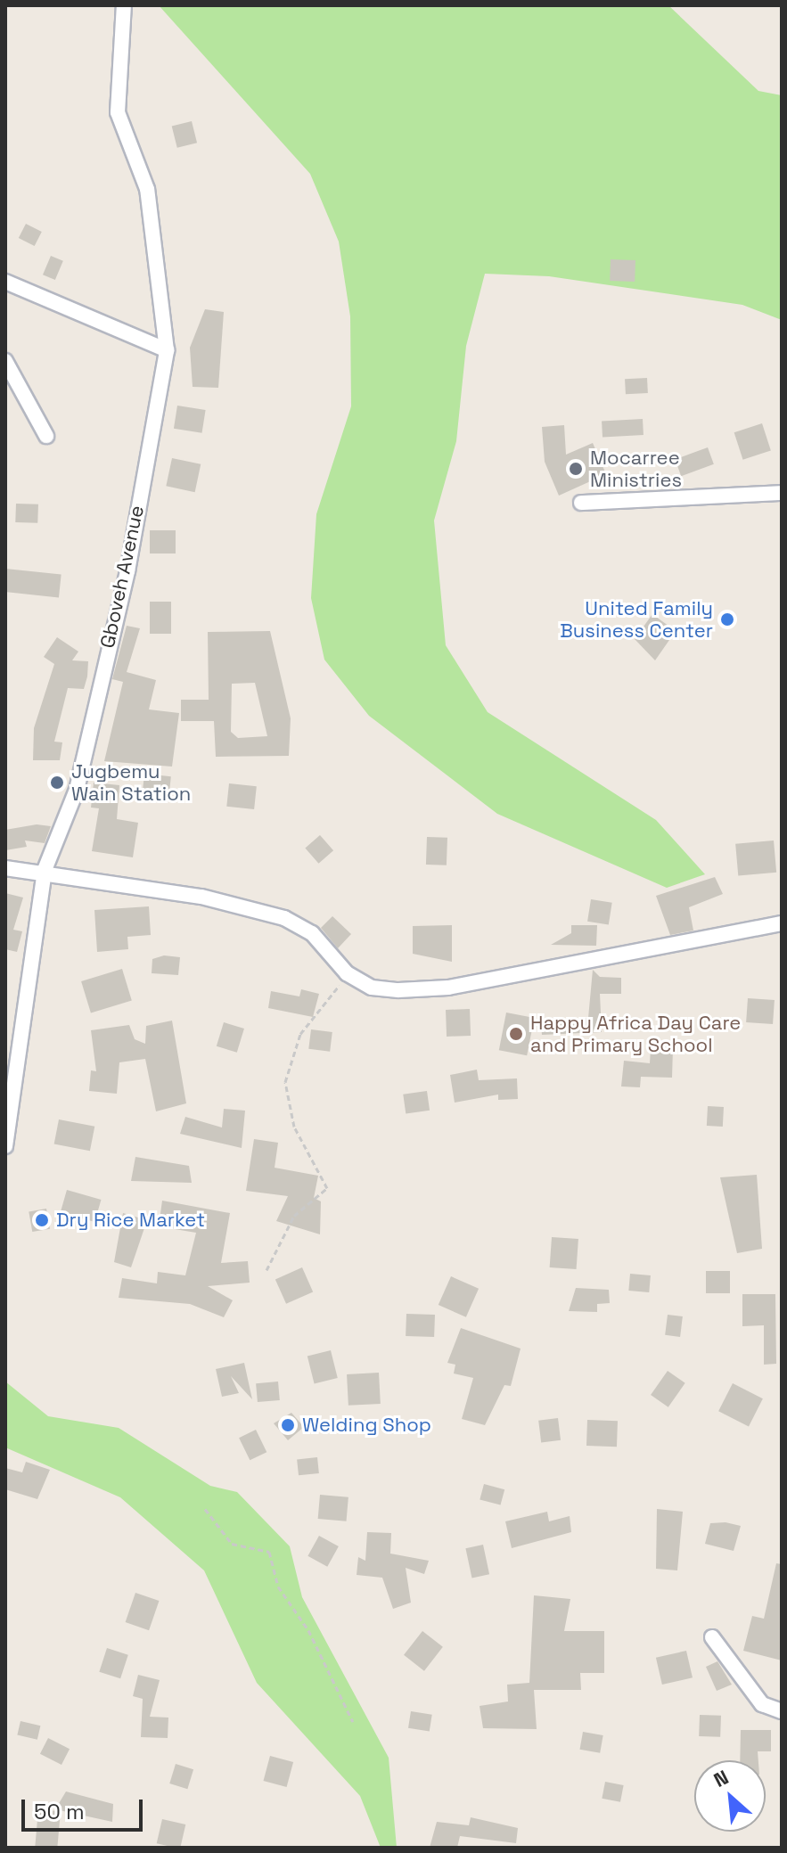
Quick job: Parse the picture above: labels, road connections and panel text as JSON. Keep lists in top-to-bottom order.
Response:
{
  "streets": {
    "street": ["Gboveh Avenue"]
  },
  "places": [
    "Mocarree Ministries",
    "United Family Business Center",
    "Jugbemu Wain Station",
    "Happy Africa Day Care and Primary School",
    "Dry Rice Market",
    "Welding Shop"
  ],
  "scale_bar": "50 m",
  "north": "top left"
}
